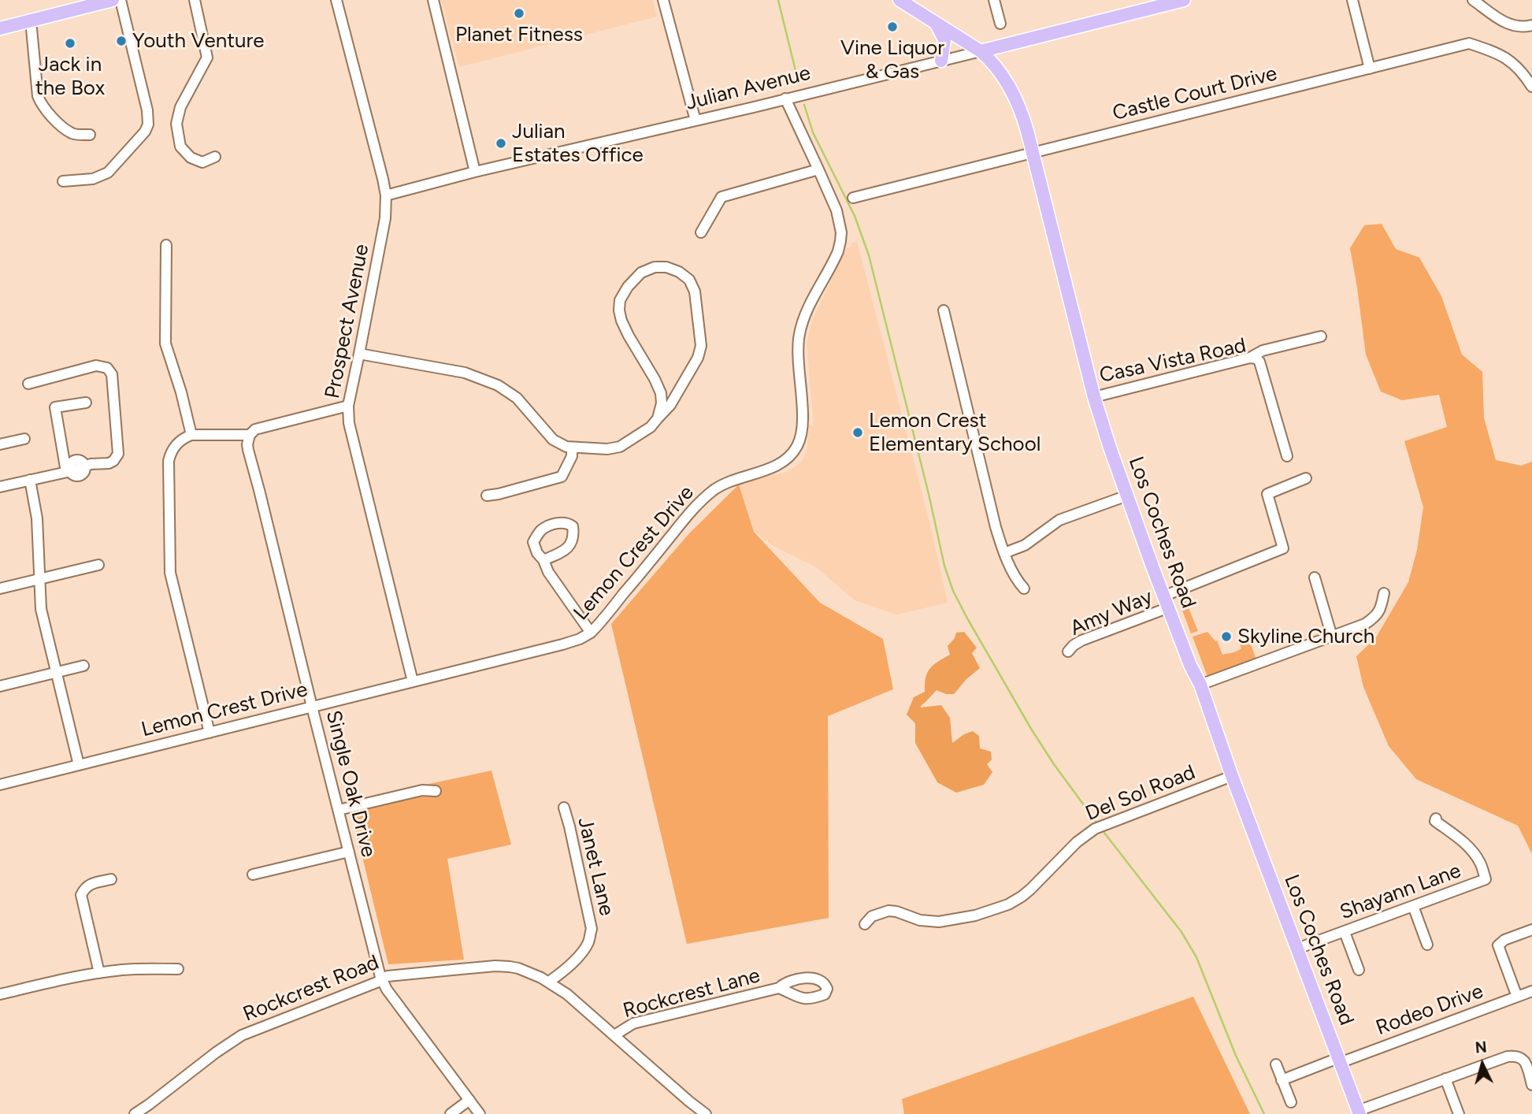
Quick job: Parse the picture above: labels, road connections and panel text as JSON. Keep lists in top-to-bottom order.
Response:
{
  "streets": {
    "main road": ["Julian Avenue", "Los Coches Road"],
    "street": [
      "Castle Court Drive",
      "Prospect Avenue",
      "Casa Vista Road",
      "Lemon Crest Drive",
      "Amy Way",
      "Single Oak Drive",
      "Del Sol Road",
      "Janet Lane",
      "Shayann Lane",
      "Rockcrest Road",
      "Rockcrest Lane",
      "Rodeo Drive"
    ]
  },
  "crossings": [
    ["Julian Avenue", "Prospect Avenue"],
    ["Julian Avenue", "Los Coches Road"],
    ["Julian Avenue", "Lemon Crest Drive"],
    ["Castle Court Drive", "Los Coches Road"],
    ["Prospect Avenue", "Lemon Crest Drive"],
    ["Casa Vista Road", "Los Coches Road"],
    ["Los Coches Road", "Amy Way"],
    ["Los Coches Road", "Del Sol Road"],
    ["Los Coches Road", "Shayann Lane"],
    ["Los Coches Road", "Rodeo Drive"],
    ["Lemon Crest Drive", "Single Oak Drive"],
    ["Single Oak Drive", "Rockcrest Road"],
    ["Janet Lane", "Rockcrest Road"],
    ["Rockcrest Road", "Rockcrest Lane"]
  ],
  "places": [
    "Planet Fitness",
    "Vine Liquor & Gas",
    "Youth Venture",
    "Jack in the Box",
    "Julian Estates Office",
    "Lemon Crest Elementary School",
    "Skyline Church"
  ],
  "north": "top"
}
